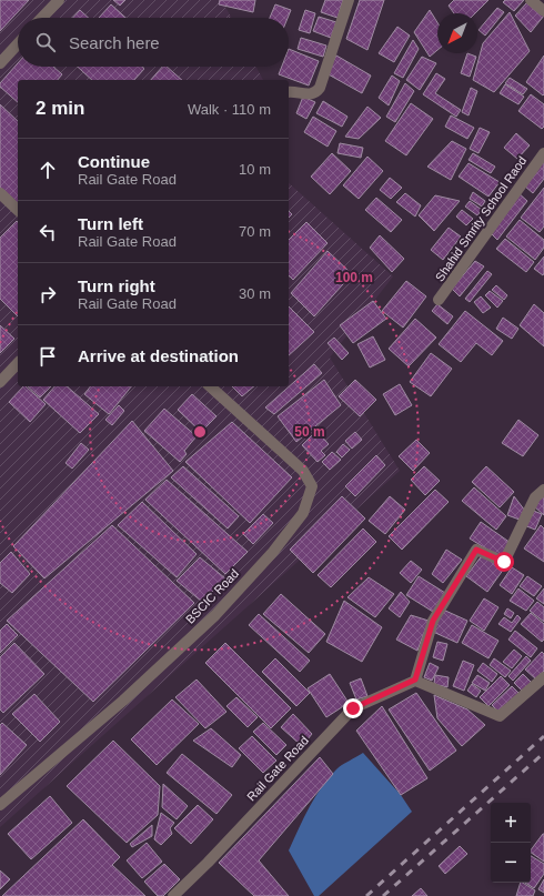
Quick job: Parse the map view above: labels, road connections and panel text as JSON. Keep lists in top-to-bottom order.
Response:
{
  "streets": {
    "street": ["Shahid Smrity School Raod", "BSCIC Road", "Rail Gate Road"]
  },
  "north": "bottom left",
  "page": {
    "search": "Search here",
    "heading": ["2 min", "Walk · 110 m"],
    "list": [
      ["Continue", "Rail Gate Road", "10 m"],
      ["Turn left", "Rail Gate Road", "70 m"],
      ["Turn right", "Rail Gate Road", "30 m"],
      "Arrive at destination"
    ],
    "map_buttons": ["+", "−"]
  },
  "rings": ["100 m", "50 m"]
}
